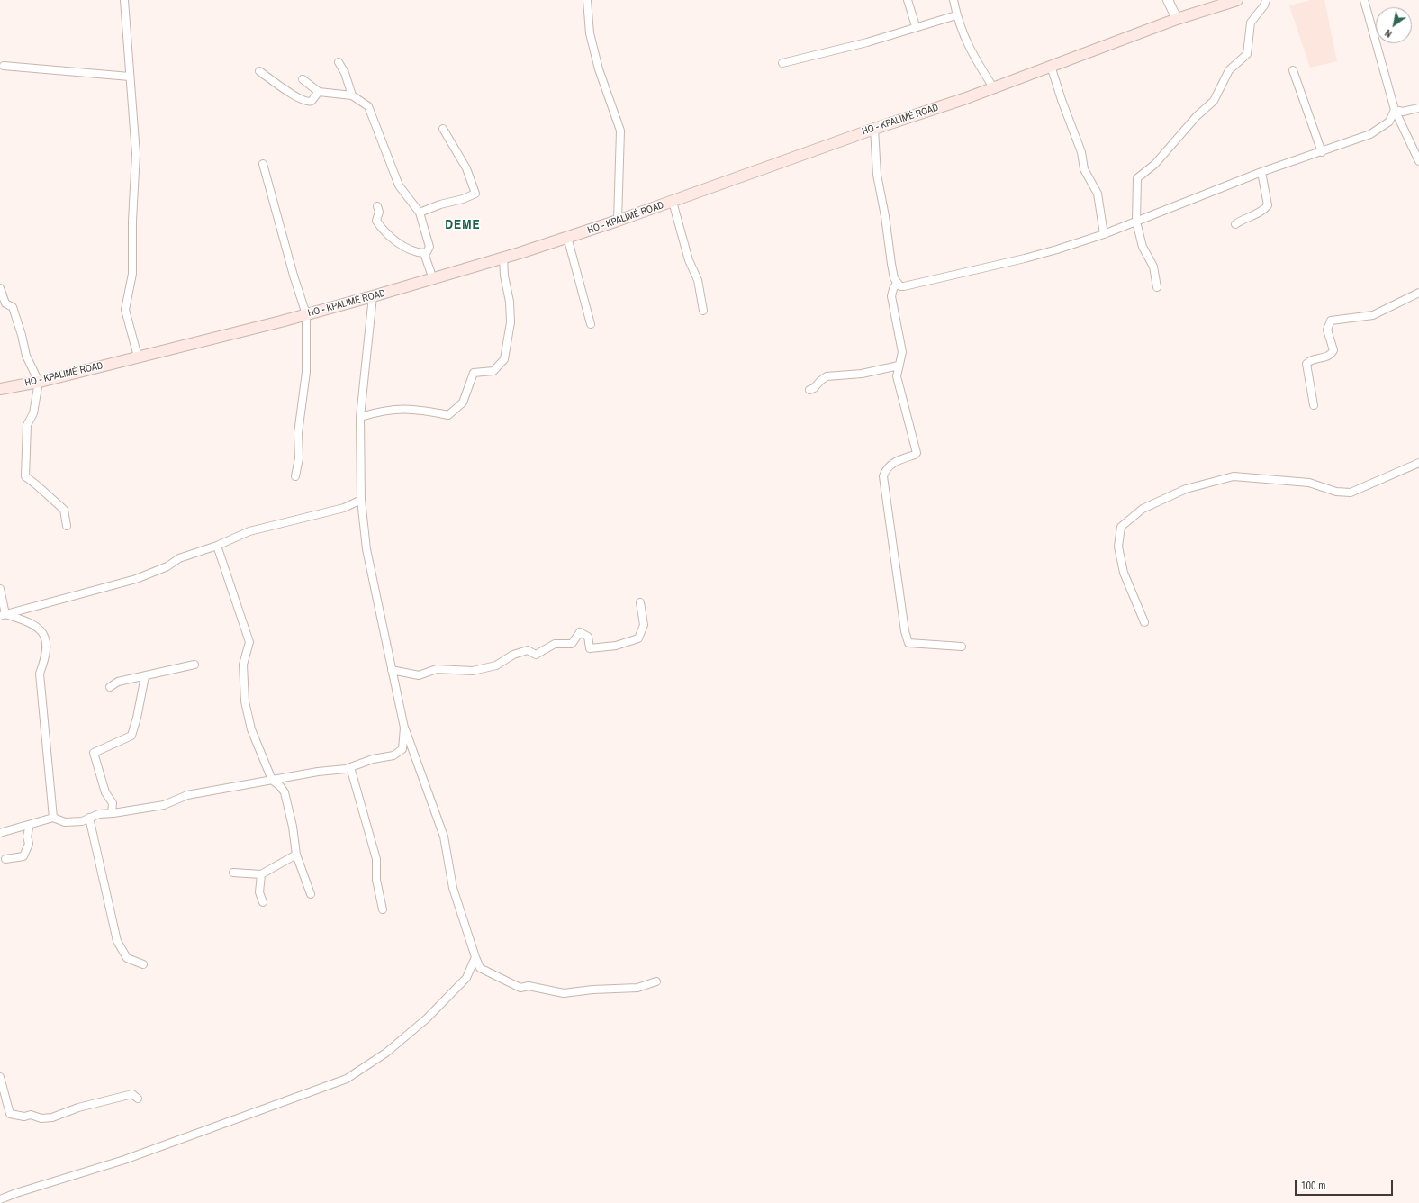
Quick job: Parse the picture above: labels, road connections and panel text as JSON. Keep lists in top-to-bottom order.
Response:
{
  "streets": {
    "main road": ["HO - KPALIMÉ ROAD"]
  },
  "districts": ["DEME"],
  "scale_bar": "100 m",
  "north": "bottom left"
}
